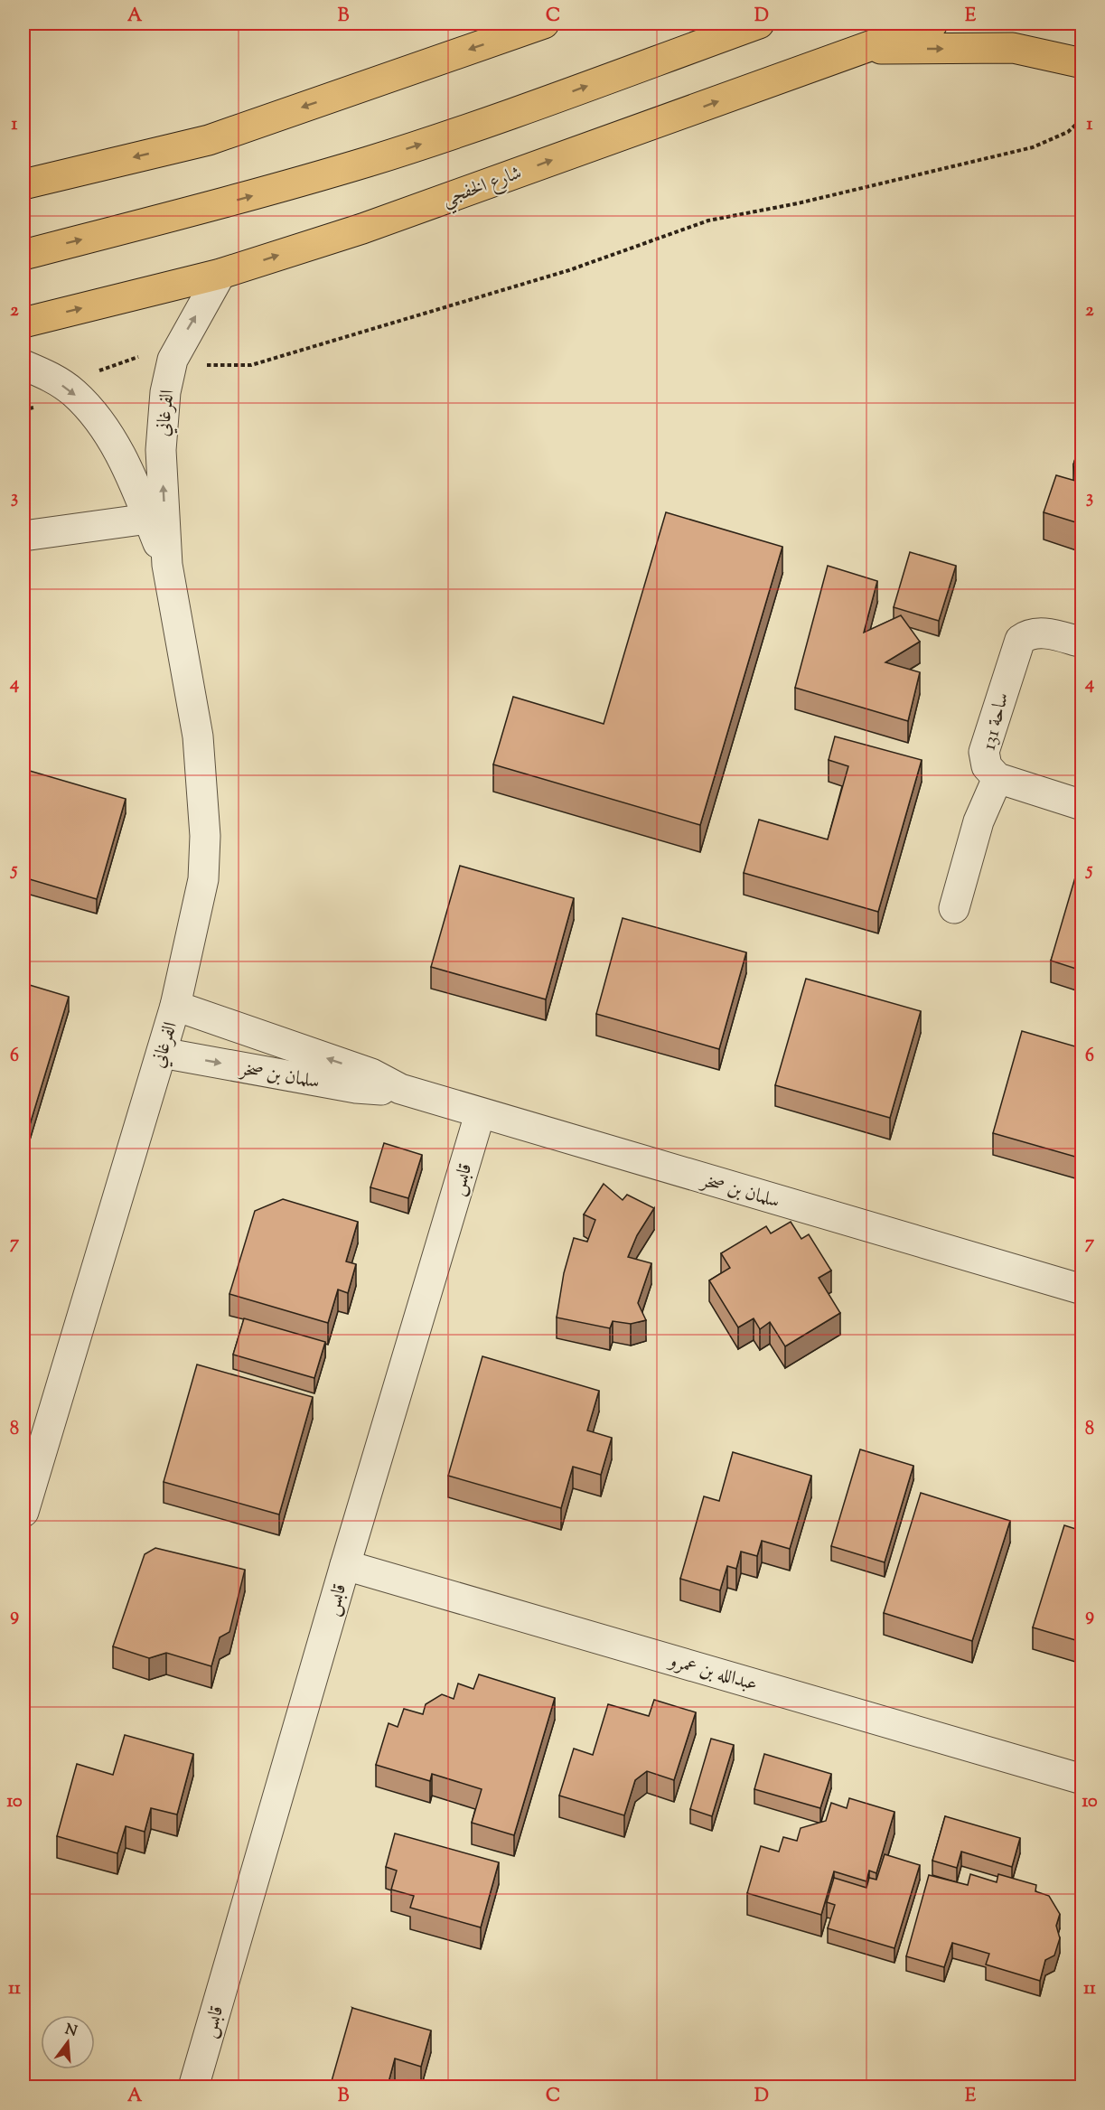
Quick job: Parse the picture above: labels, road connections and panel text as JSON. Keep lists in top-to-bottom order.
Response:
{
  "streets": {
    "highway": ["شارع الخفجي"],
    "street": [
      "الفرغاني",
      "ساحة 131",
      "سلمان بن صخر",
      "قابس",
      "عبدالله بن عمرو"
    ]
  },
  "crossings": [
    ["شارع الخفجي", "الفرغاني"],
    ["الفرغاني", "سلمان بن صخر"],
    ["سلمان بن صخر", "قابس"],
    ["قابس", "عبدالله بن عمرو"]
  ],
  "north": "top",
  "grid": {
    "columns": [
      "A",
      "B",
      "C",
      "D",
      "E"
    ],
    "rows": [
      "1",
      "2",
      "3",
      "4",
      "5",
      "6",
      "7",
      "8",
      "9",
      "10",
      "11"
    ]
  }
}
